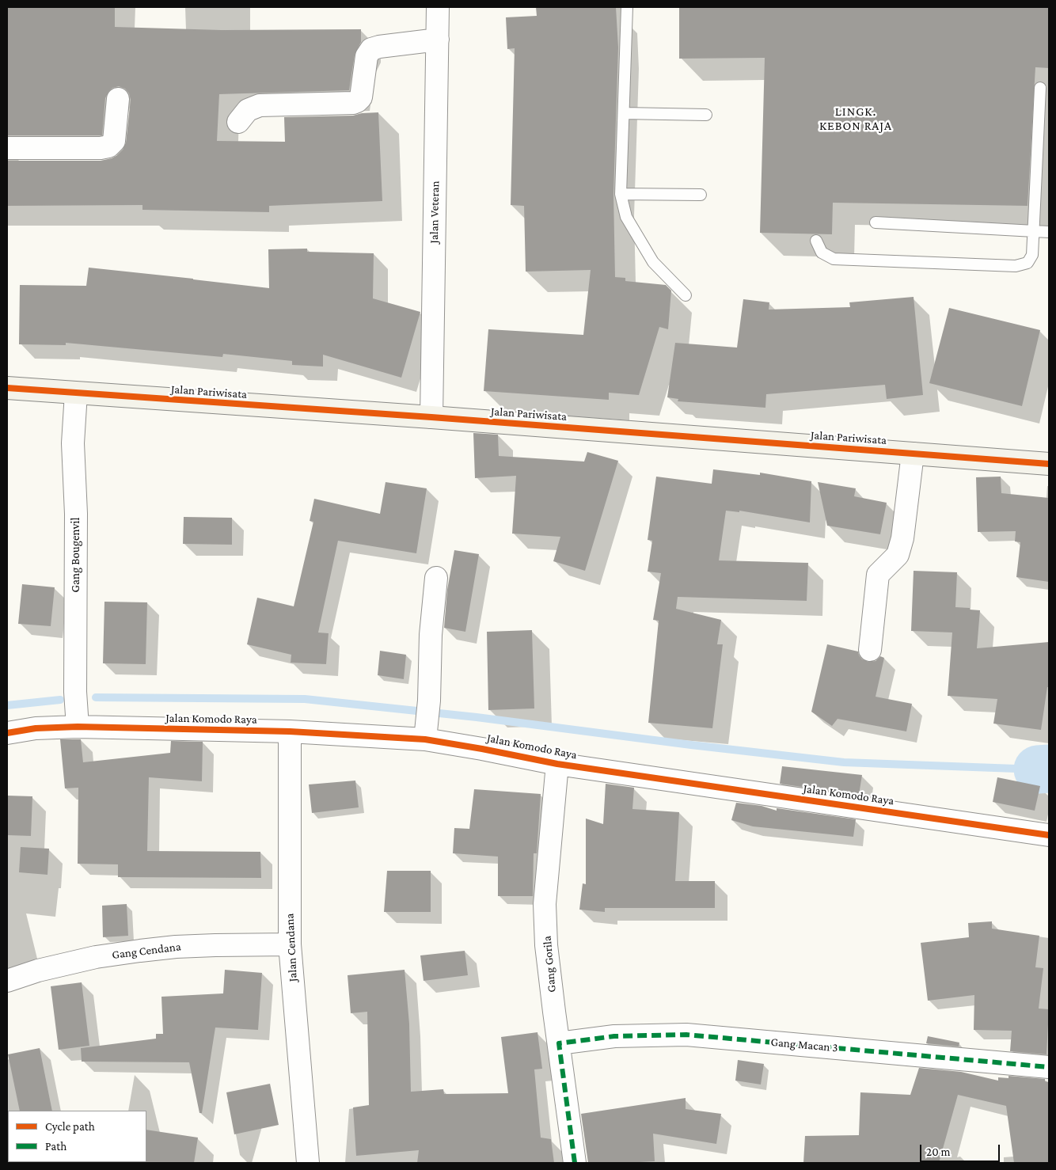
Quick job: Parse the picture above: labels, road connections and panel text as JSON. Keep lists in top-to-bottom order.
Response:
{
  "streets": {
    "street": [
      "Jalan Veteran",
      "Jalan Pariwisata",
      "Gang Bougenvil",
      "Jalan Komodo Raya",
      "Jalan Cendana",
      "Gang Cendana",
      "Gang Gorila",
      "Gang Macan 3"
    ]
  },
  "crossings": [
    ["Jalan Veteran", "Jalan Pariwisata"],
    ["Jalan Pariwisata", "Gang Bougenvil"],
    ["Gang Bougenvil", "Jalan Komodo Raya"],
    ["Jalan Komodo Raya", "Jalan Cendana"],
    ["Jalan Komodo Raya", "Gang Gorila"],
    ["Jalan Cendana", "Gang Cendana"],
    ["Gang Gorila", "Gang Macan 3"]
  ],
  "districts": ["LINGK. KEBON RAJA"],
  "legend": ["Cycle path", "Path"],
  "scale_bar": "20 m"
}
